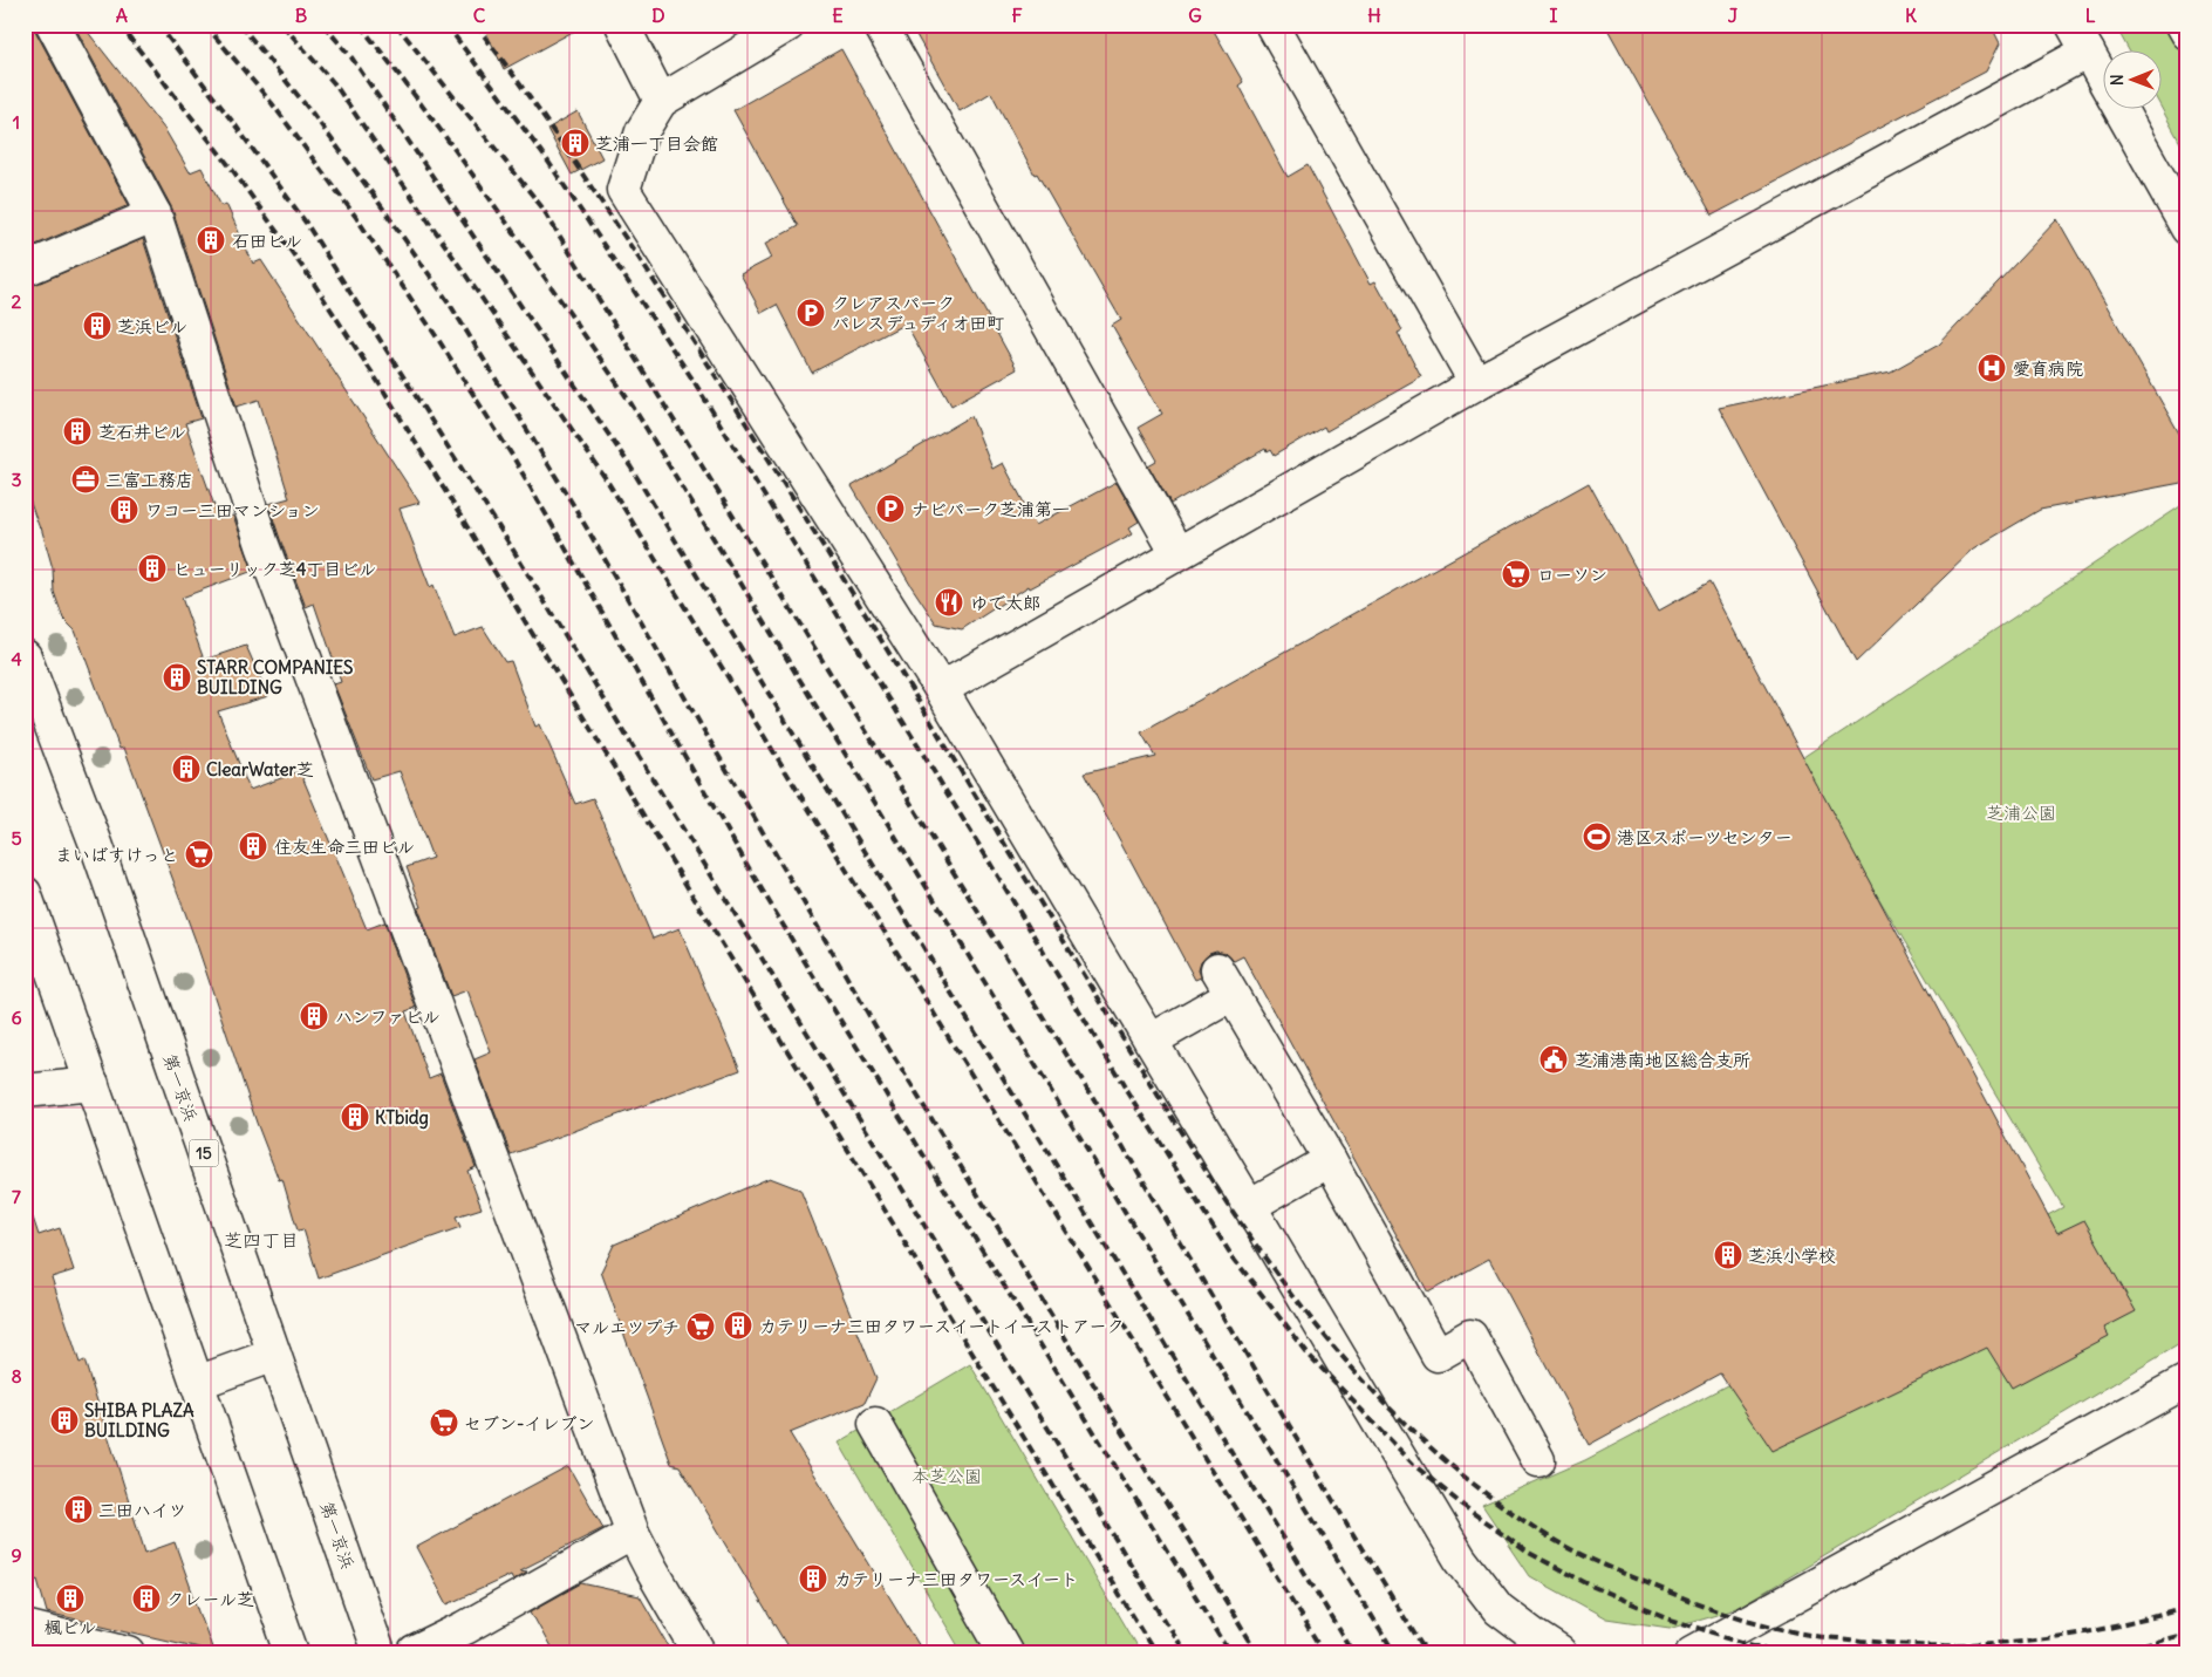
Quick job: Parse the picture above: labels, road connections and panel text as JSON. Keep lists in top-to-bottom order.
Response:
{
  "streets": {
    "main road": ["第一京浜", "15"]
  },
  "districts": ["芝四丁目"],
  "parks": ["芝浦公園", "本芝公園"],
  "places": {
    "building": [
      "芝浦一丁目会館",
      "石田ビル",
      "芝浜ビル",
      "芝石井ビル",
      "ワコー三田マンション",
      "ヒューリック芝4丁目ビル",
      "STARR COMPANIES BUILDING",
      "ClearWater芝",
      "住友生命三田ビル",
      "ハンファビル",
      "KTbidg",
      "芝浜小学校",
      "カテリーナ三田タワースイートイーストアーク",
      "SHIBA PLAZA BUILDING",
      "三田ハイツ",
      "カテリーナ三田タワースイート",
      "楓ビル",
      "クレール芝"
    ],
    "parking": ["クレアスパーク パレスデュディオ田町", "ナビパーク芝浦第一"],
    "hospital": ["愛育病院"],
    "office": ["三富工務店"],
    "supermarket": [
      "ローソン",
      "まいばすけっと",
      "マルエツプチ",
      "セブン-イレブン"
    ],
    "restaurant": ["ゆで太郎"],
    "sports": ["港区スポーツセンター"],
    "public building": ["芝浦港南地区総合支所"]
  },
  "north": "left",
  "grid": {
    "columns": [
      "A",
      "B",
      "C",
      "D",
      "E",
      "F",
      "G",
      "H",
      "I",
      "J",
      "K",
      "L"
    ],
    "rows": [
      "1",
      "2",
      "3",
      "4",
      "5",
      "6",
      "7",
      "8",
      "9"
    ]
  }
}
